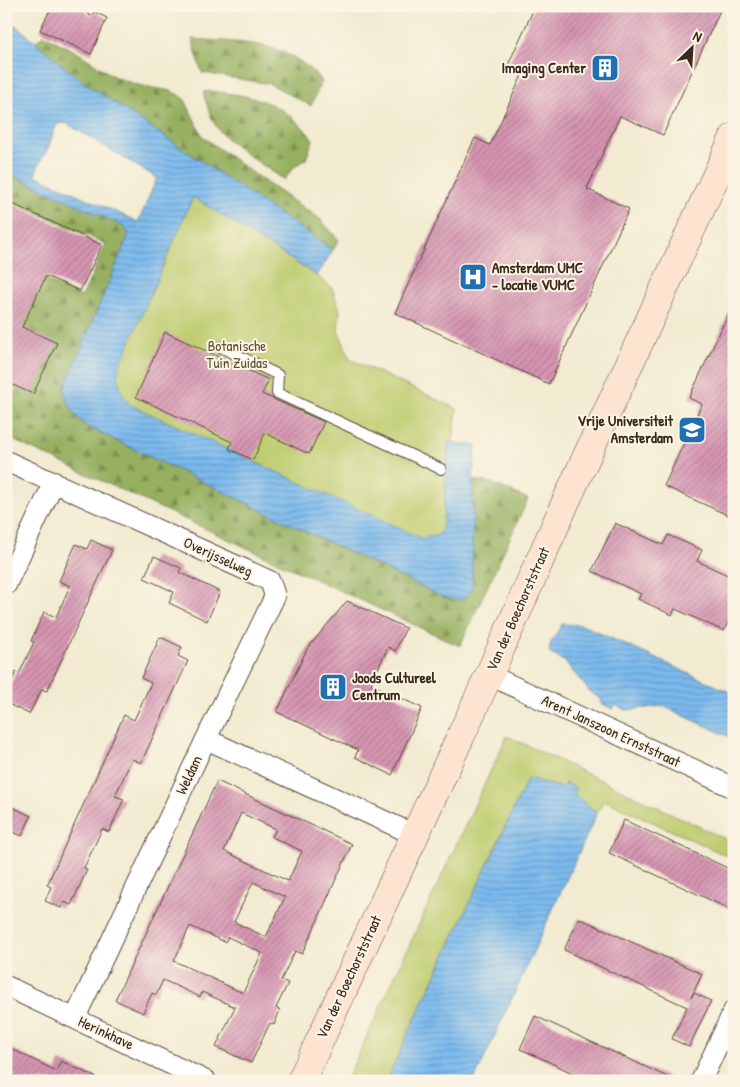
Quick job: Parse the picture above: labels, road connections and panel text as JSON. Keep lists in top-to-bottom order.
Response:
{
  "streets": {
    "street": [
      "Overijsselweg",
      "Van der Boechorststraat",
      "Arent Janszoon Ernststraat",
      "Weldam",
      "Herinkhave"
    ]
  },
  "crossings": [
    ["Overijsselweg", "Weldam"],
    ["Van der Boechorststraat", "Arent Janszoon Ernststraat"],
    ["Van der Boechorststraat", "Weldam"],
    ["Weldam", "Herinkhave"]
  ],
  "parks": ["Botanische Tuin Zuidas"],
  "places": {
    "building": ["Imaging Center", "Joods Cultureel Centrum"],
    "hospital": ["Amsterdam UMC - locatie VUMC"],
    "school or university": ["Vrije Universiteit Amsterdam"]
  },
  "north": "top right"
}
